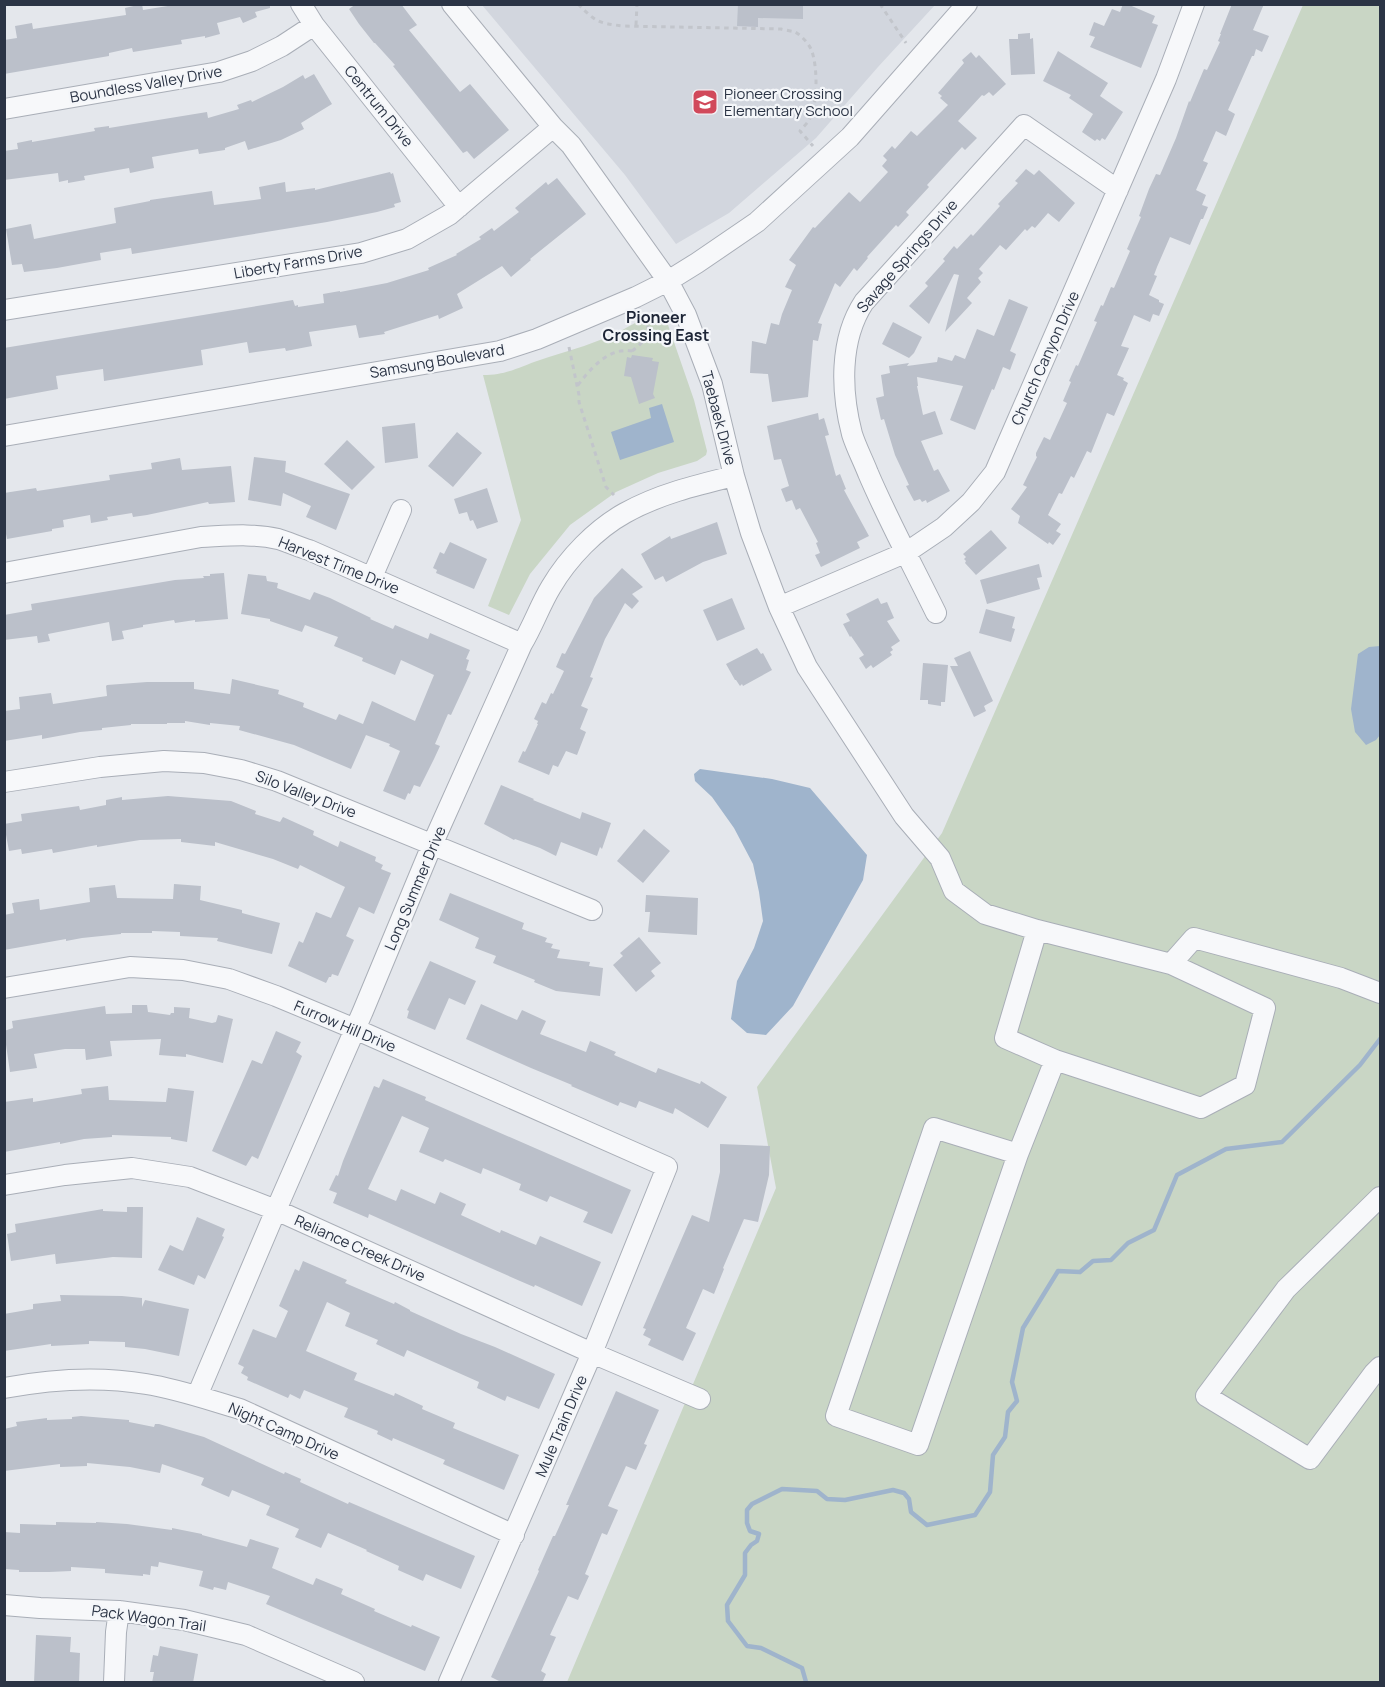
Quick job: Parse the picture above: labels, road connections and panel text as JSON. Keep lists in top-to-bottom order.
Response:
{
  "streets": {
    "street": [
      "Boundless Valley Drive",
      "Centrum Drive",
      "Savage Springs Drive",
      "Liberty Farms Drive",
      "Church Canyon Drive",
      "Samsung Boulevard",
      "Taebaek Drive",
      "Harvest Time Drive",
      "Silo Valley Drive",
      "Long Summer Drive",
      "Furrow Hill Drive",
      "Reliance Creek Drive",
      "Mule Train Drive",
      "Night Camp Drive",
      "Pack Wagon Trail"
    ]
  },
  "crossings": [
    ["Boundless Valley Drive", "Centrum Drive"],
    ["Centrum Drive", "Liberty Farms Drive"],
    ["Savage Springs Drive", "Church Canyon Drive"],
    ["Liberty Farms Drive", "Taebaek Drive"],
    ["Church Canyon Drive", "Taebaek Drive"],
    ["Samsung Boulevard", "Taebaek Drive"],
    ["Taebaek Drive", "Long Summer Drive"],
    ["Harvest Time Drive", "Long Summer Drive"],
    ["Silo Valley Drive", "Long Summer Drive"],
    ["Long Summer Drive", "Furrow Hill Drive"],
    ["Long Summer Drive", "Reliance Creek Drive"],
    ["Long Summer Drive", "Night Camp Drive"],
    ["Furrow Hill Drive", "Mule Train Drive"],
    ["Reliance Creek Drive", "Mule Train Drive"],
    ["Mule Train Drive", "Night Camp Drive"]
  ],
  "districts": ["Pioneer Crossing East"],
  "places": {
    "school or university": ["Pioneer Crossing Elementary School"]
  }
}
